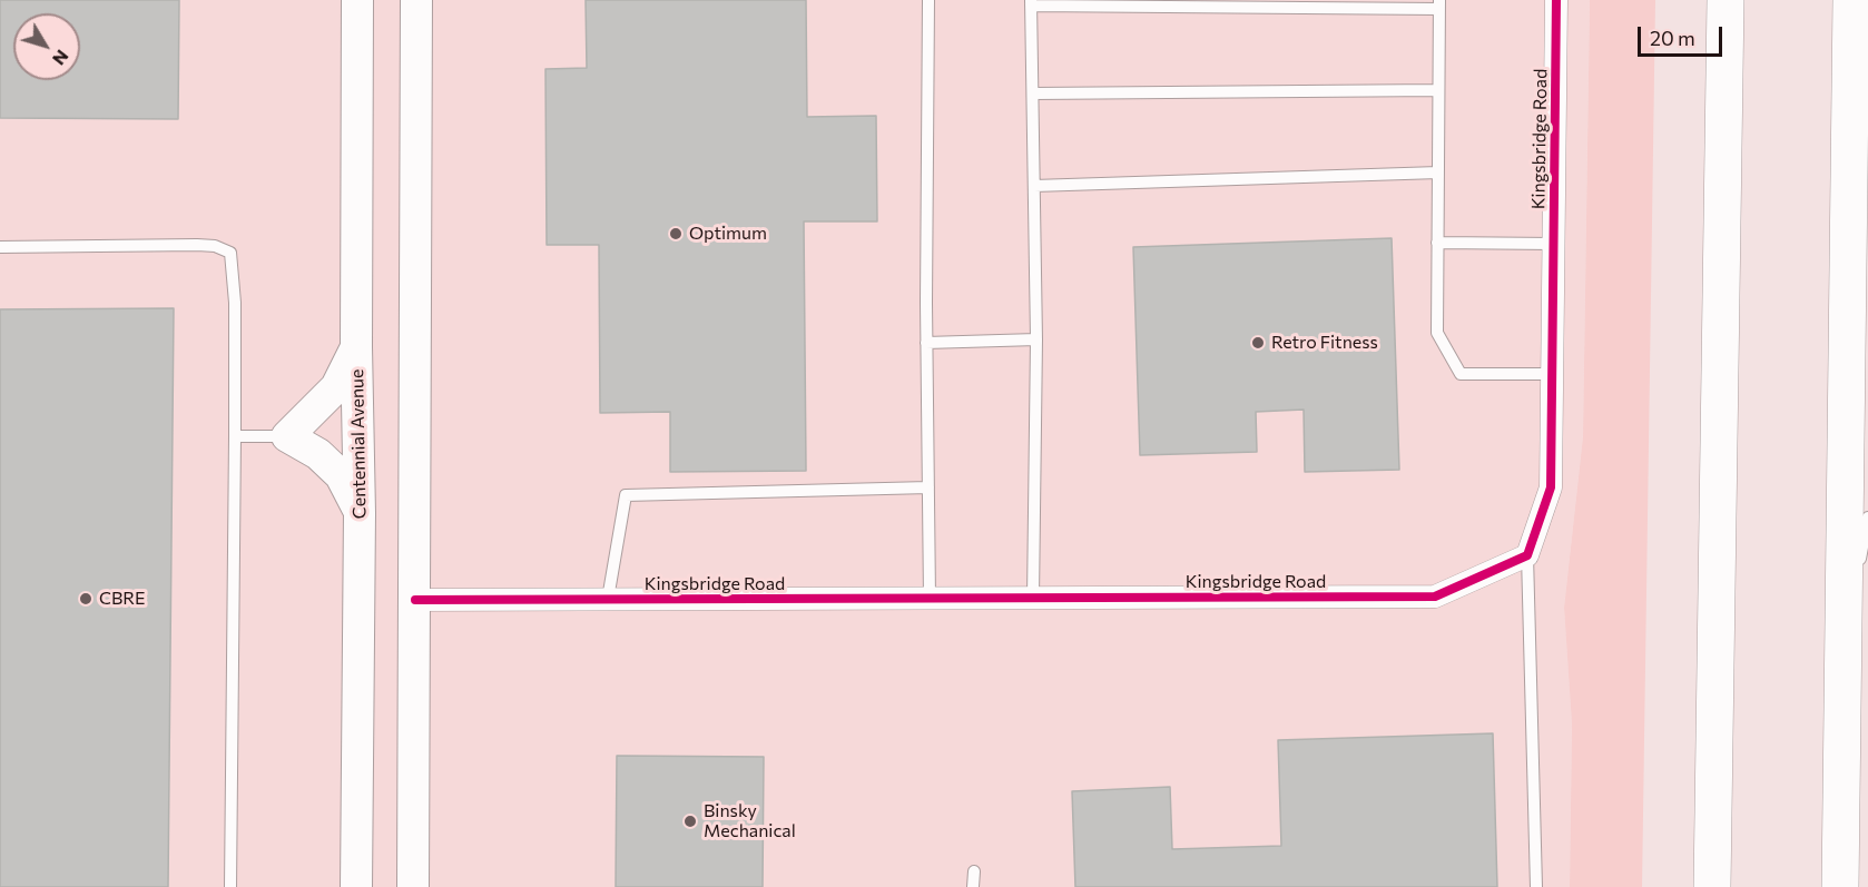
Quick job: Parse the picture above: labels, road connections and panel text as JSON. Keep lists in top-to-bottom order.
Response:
{
  "streets": {
    "main road": ["Centennial Avenue"],
    "street": ["Kingsbridge Road"]
  },
  "places": [
    "Optimum",
    "Retro Fitness",
    "CBRE",
    "Binsky Mechanical"
  ],
  "scale_bar": "20 m",
  "north": "bottom right"
}
